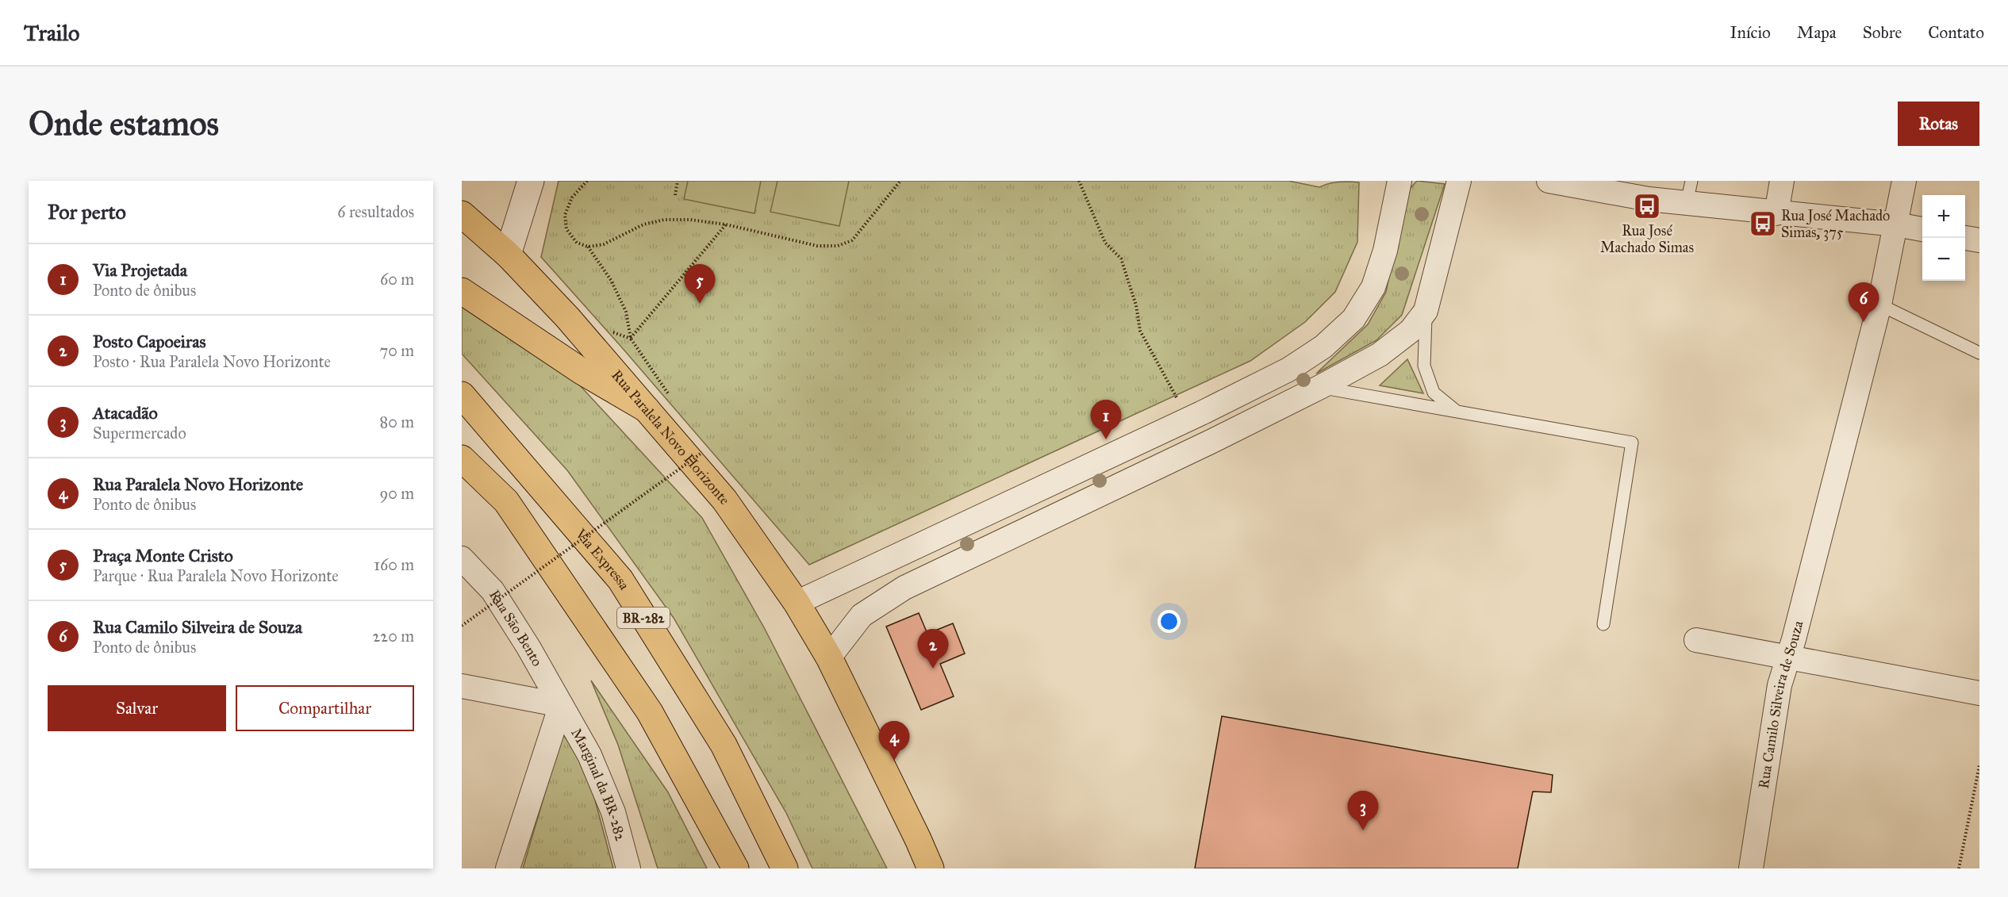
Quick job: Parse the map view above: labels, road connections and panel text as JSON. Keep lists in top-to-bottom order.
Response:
{
  "streets": {
    "main road": ["Rua Paralela Novo Horizonte", "Via Expressa", "BR-282"],
    "street": ["Rua São Bento", "Rua Camilo Silveira de Souza", "Marginal da BR-282"]
  },
  "crossings": [
    ["Rua São Bento", "Marginal da BR-282"]
  ],
  "places": {
    "bus stop": ["Rua José Machado Simas", "Rua José Machado Simas, 375"]
  },
  "page": {
    "header": "Trailo",
    "nav": [
      "Início",
      "Mapa",
      "Sobre",
      "Contato"
    ],
    "buttons": [
      "Rotas",
      ["Salvar", "Compartilhar"]
    ],
    "title": "Onde estamos",
    "heading": ["Por perto", "6 resultados"],
    "map_buttons": ["+", "−"],
    "list": [
      {
        "mark": "1",
        "name": "Via Projetada",
        "note": "Ponto de ônibus",
        "value": "60 m"
      },
      {
        "mark": "2",
        "name": "Posto Capoeiras",
        "note": "Posto · Rua Paralela Novo Horizonte",
        "value": "70 m"
      },
      {
        "mark": "3",
        "name": "Atacadão",
        "note": "Supermercado",
        "value": "80 m"
      },
      {
        "mark": "4",
        "name": "Rua Paralela Novo Horizonte",
        "note": "Ponto de ônibus",
        "value": "90 m"
      },
      {
        "mark": "5",
        "name": "Praça Monte Cristo",
        "note": "Parque · Rua Paralela Novo Horizonte",
        "value": "160 m"
      },
      {
        "mark": "6",
        "name": "Rua Camilo Silveira de Souza",
        "note": "Ponto de ônibus",
        "value": "220 m"
      }
    ],
    "pins": [
      "5",
      "6",
      "1",
      "2",
      "4",
      "3"
    ]
  }
}
